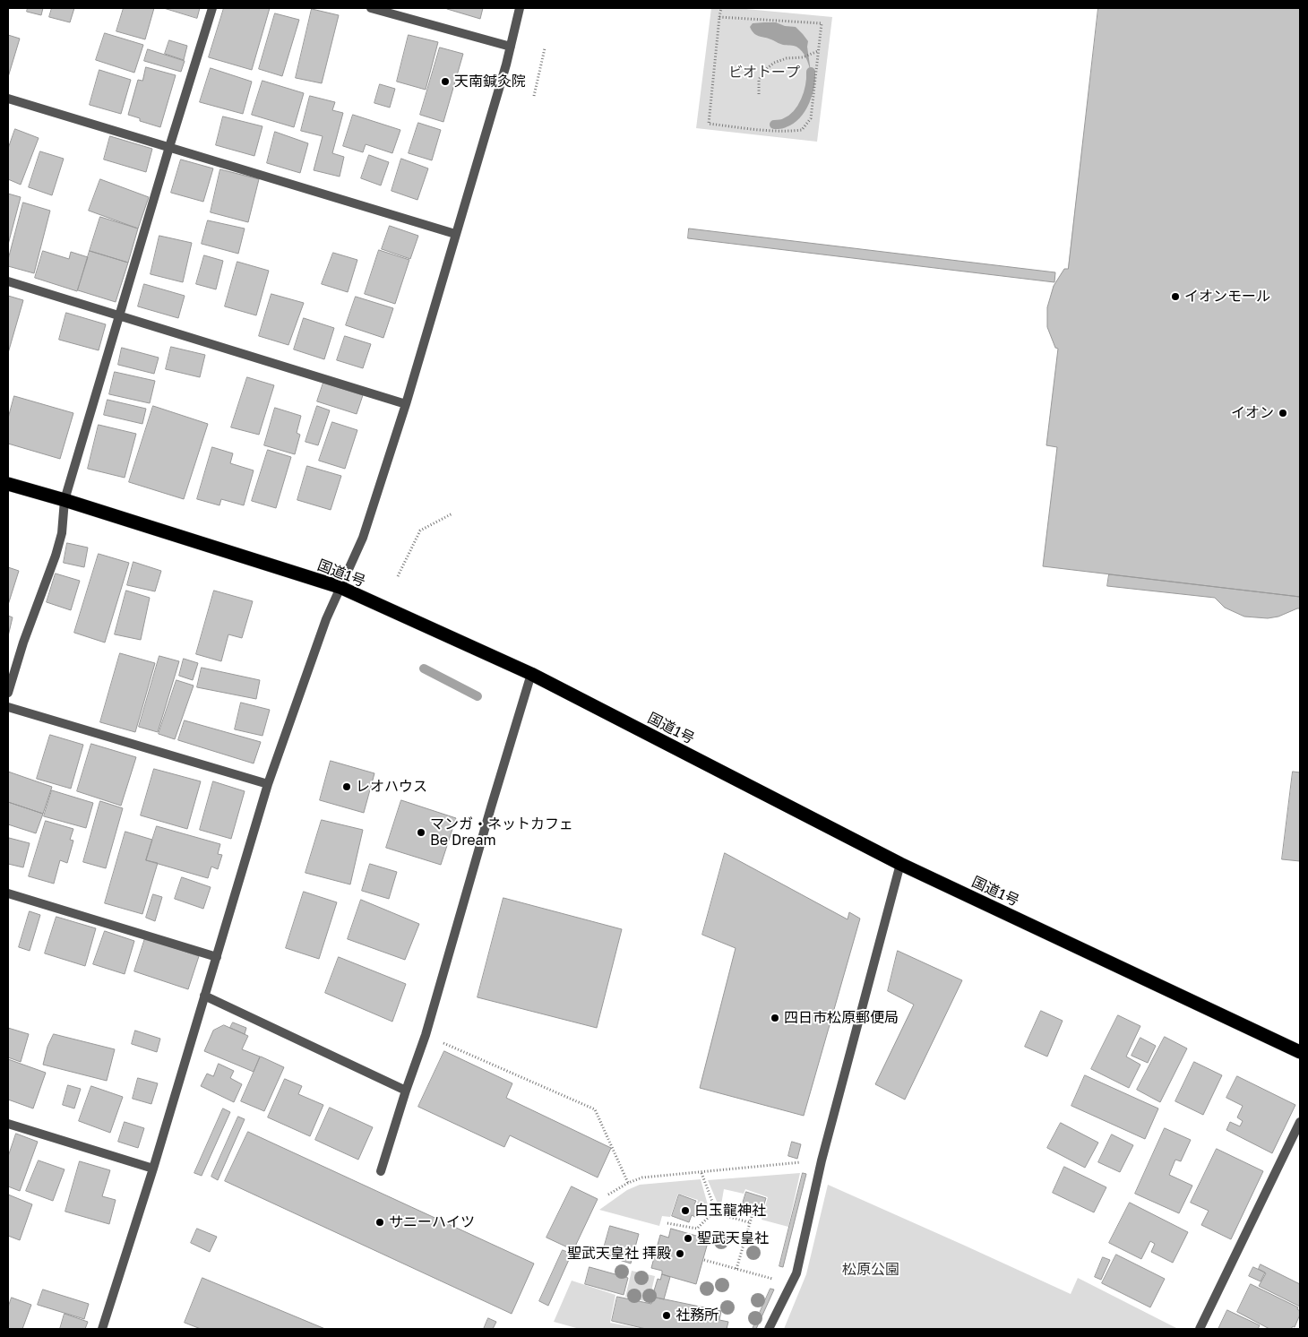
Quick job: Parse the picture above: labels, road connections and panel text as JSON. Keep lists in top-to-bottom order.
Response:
{
  "streets": {
    "highway": ["国道1号"]
  },
  "parks": ["ビオトープ", "松原公園"],
  "places": [
    "天南鍼灸院",
    "イオンモール",
    "イオン",
    "レオハウス",
    "マンガ・ネットカフェ Be Dream",
    "四日市松原郵便局",
    "白玉龍神社",
    "サニーハイツ",
    "聖武天皇社",
    "聖武天皇社 拝殿",
    "社務所"
  ]
}
